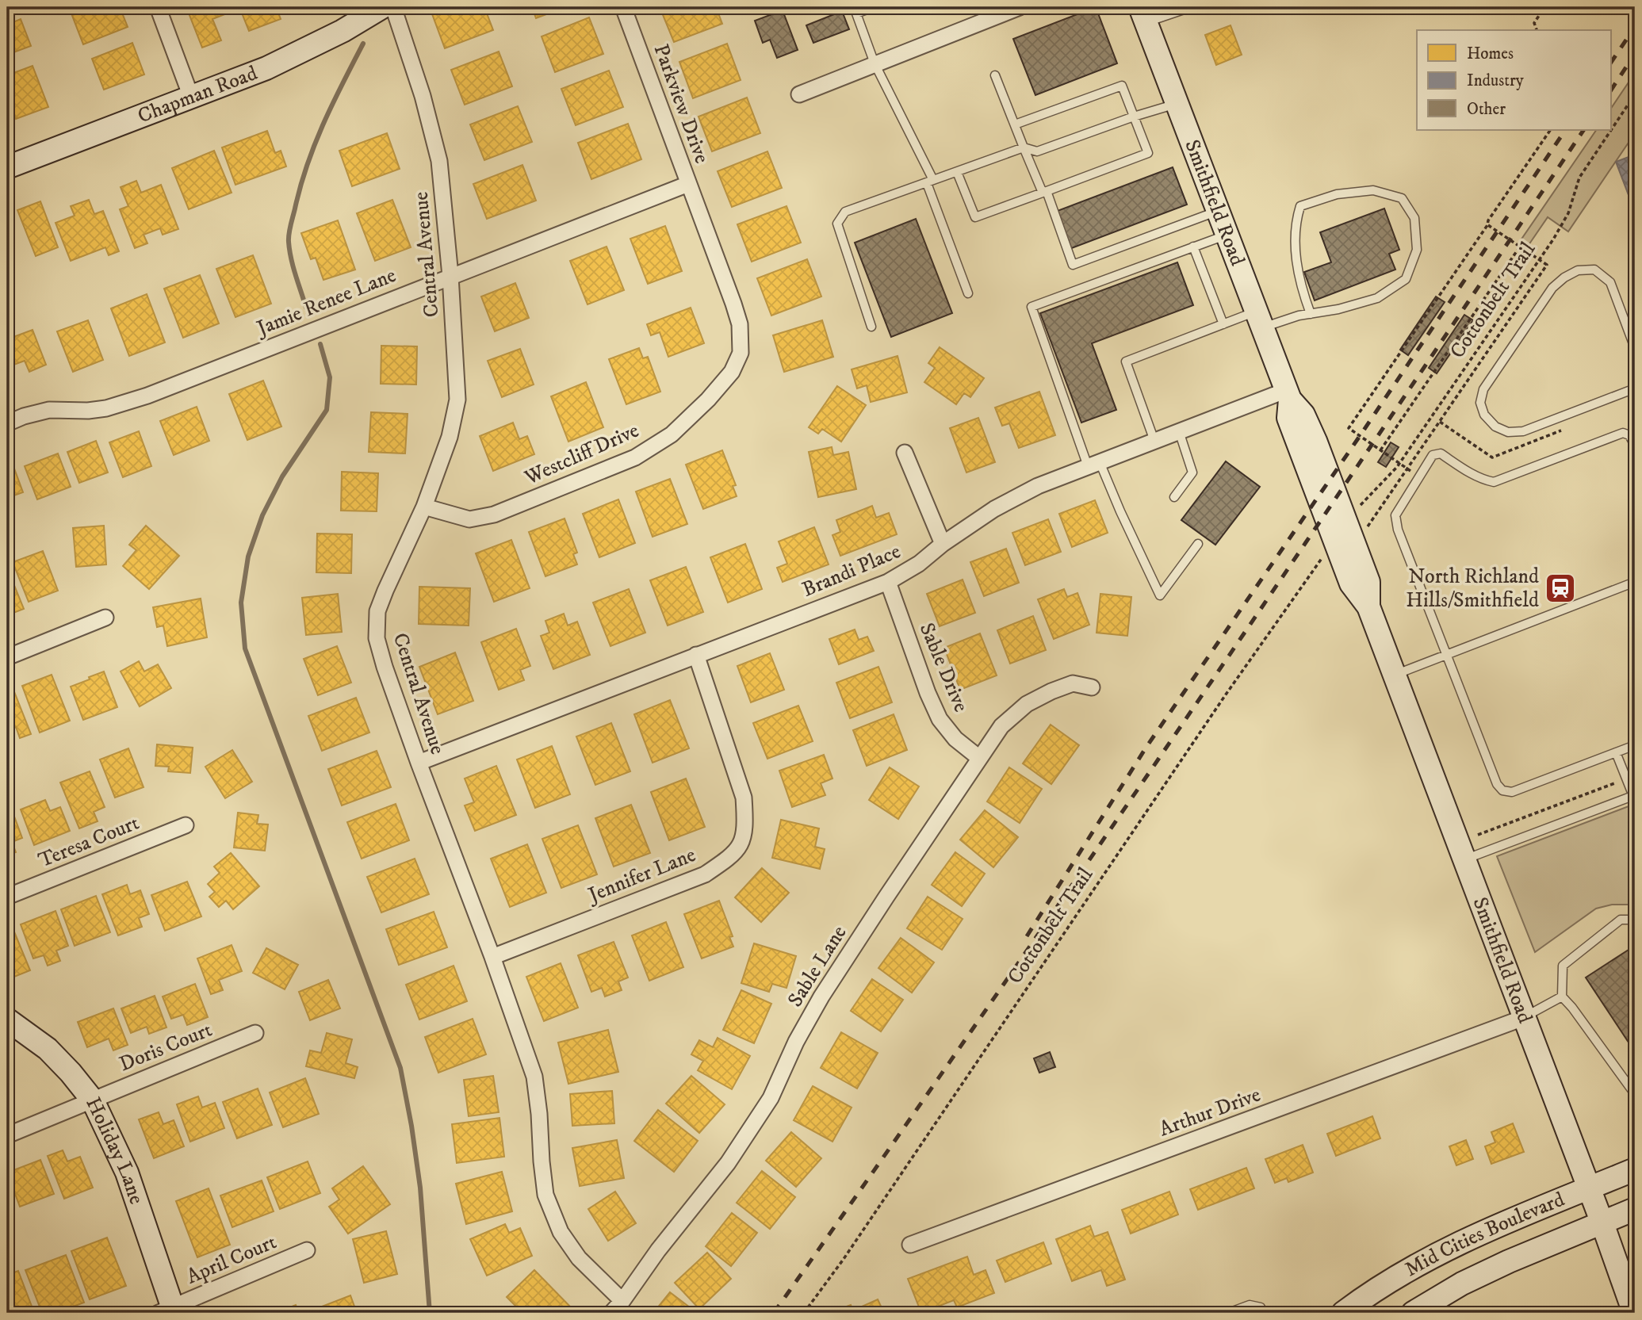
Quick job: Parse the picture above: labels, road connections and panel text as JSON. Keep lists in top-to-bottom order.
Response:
{
  "streets": {
    "main road": [
      "Chapman Road",
      "Smithfield Road",
      "Holiday Lane",
      "Mid Cities Boulevard"
    ],
    "street": [
      "Parkview Drive",
      "Central Avenue",
      "Jamie Renee Lane",
      "Westcliff Drive",
      "Brandi Place",
      "Sable Drive",
      "Teresa Court",
      "Jennifer Lane",
      "Sable Lane",
      "Doris Court",
      "Arthur Drive",
      "April Court"
    ],
    "path": ["Cottonbelt Trail"]
  },
  "crossings": [
    ["Parkview Drive", "Jamie Renee Lane"],
    ["Parkview Drive", "Westcliff Drive"],
    ["Smithfield Road", "Brandi Place"],
    ["Smithfield Road", "Arthur Drive"],
    ["Smithfield Road", "Mid Cities Boulevard"],
    ["Central Avenue", "Jamie Renee Lane"],
    ["Central Avenue", "Westcliff Drive"],
    ["Central Avenue", "Brandi Place"],
    ["Central Avenue", "Jennifer Lane"],
    ["Central Avenue", "Sable Lane"],
    ["Jamie Renee Lane", "Westcliff Drive"],
    ["Brandi Place", "Sable Drive"],
    ["Brandi Place", "Jennifer Lane"],
    ["Sable Drive", "Sable Lane"],
    ["Doris Court", "Holiday Lane"],
    ["Holiday Lane", "April Court"]
  ],
  "places": {
    "station": ["North Richland Hills/Smithfield"]
  },
  "legend": ["Homes", "Industry", "Other"]
}
